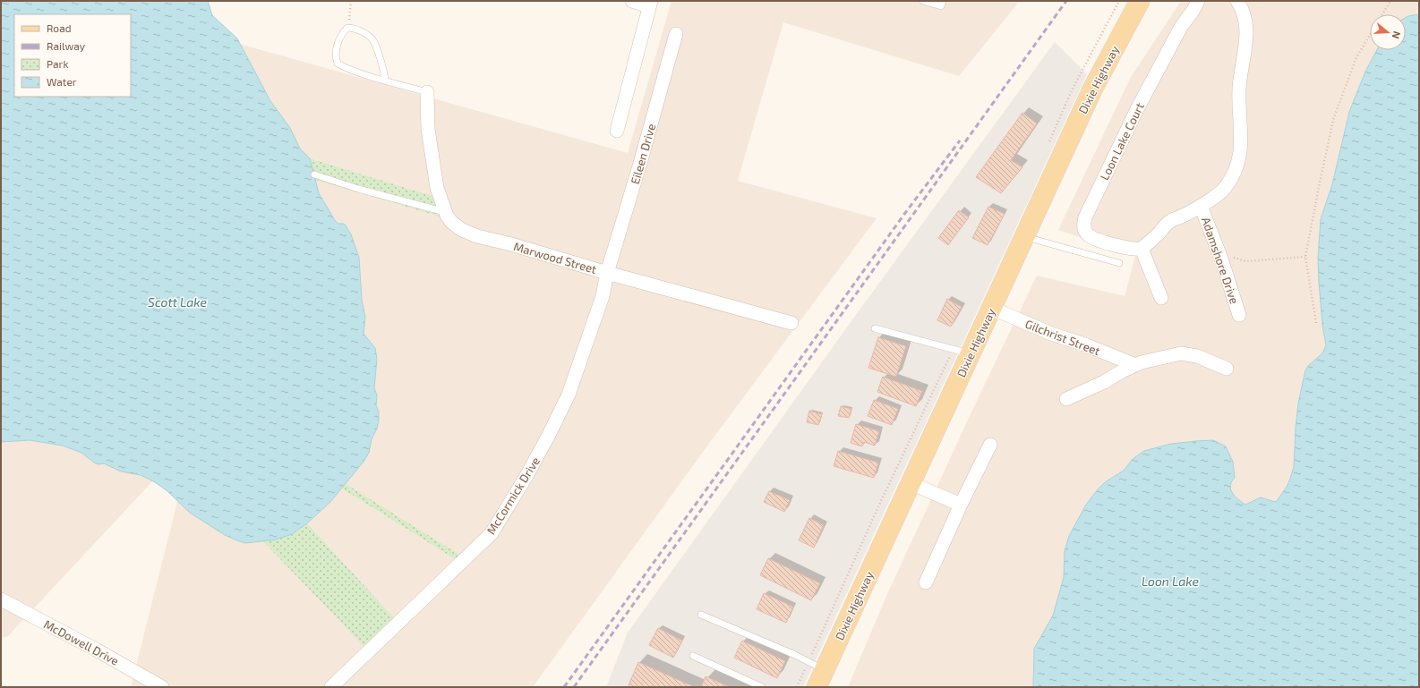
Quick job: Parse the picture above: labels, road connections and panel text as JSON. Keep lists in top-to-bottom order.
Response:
{
  "streets": {
    "main road": ["Dixie Highway"],
    "street": [
      "Loon Lake Court",
      "Eileen Drive",
      "Marwood Street",
      "Adamshore Drive",
      "Gilchrist Street",
      "McCormick Drive",
      "McDowell Drive"
    ]
  },
  "crossings": [
    ["Dixie Highway", "Gilchrist Street"],
    ["Eileen Drive", "Marwood Street"],
    ["Eileen Drive", "McCormick Drive"],
    ["Marwood Street", "McCormick Drive"]
  ],
  "water": ["Scott Lake", "Loon Lake"],
  "legend": [
    "Road",
    "Railway",
    "Park",
    "Water"
  ],
  "north": "right"
}
